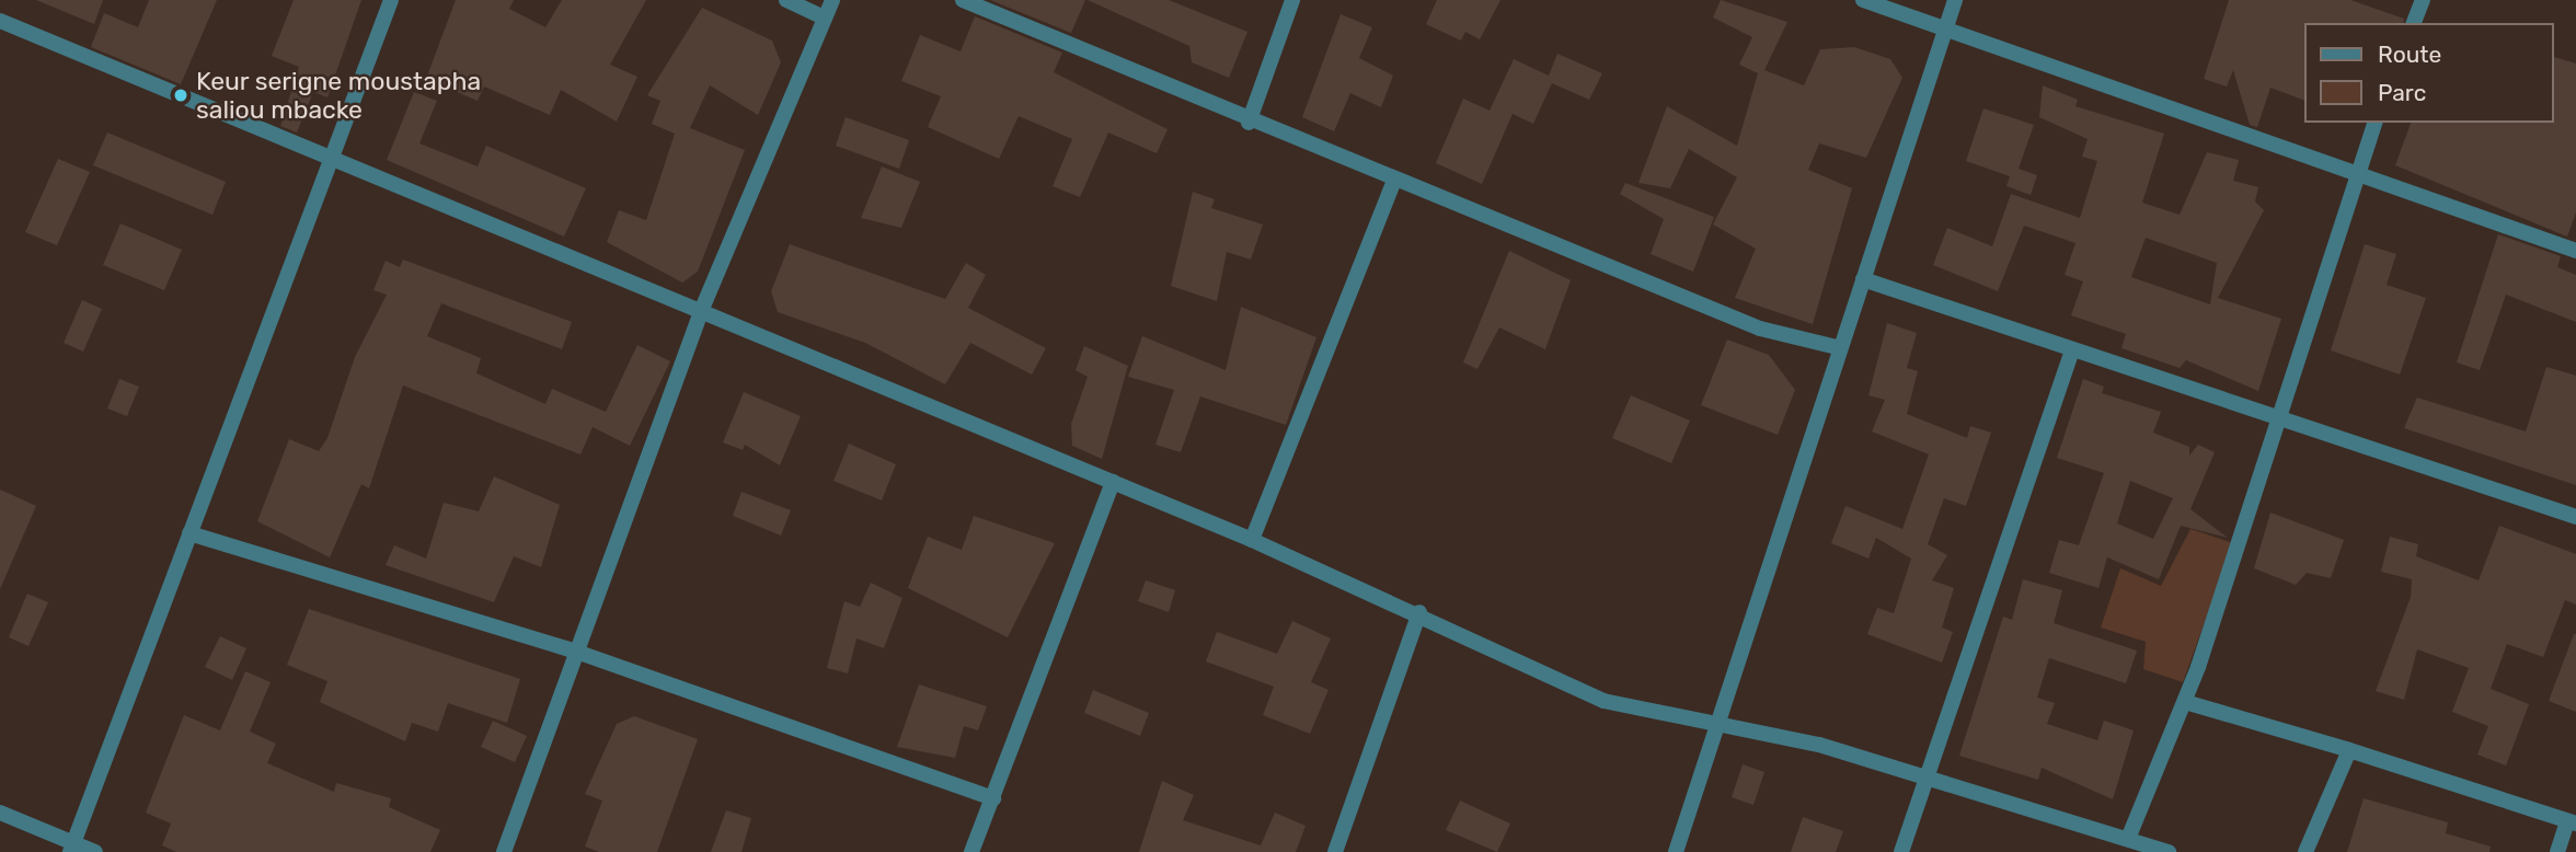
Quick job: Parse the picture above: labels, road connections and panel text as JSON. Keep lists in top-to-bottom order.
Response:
{
  "places": ["Keur serigne moustapha saliou mbacke"],
  "legend": ["Route", "Parc"]
}
